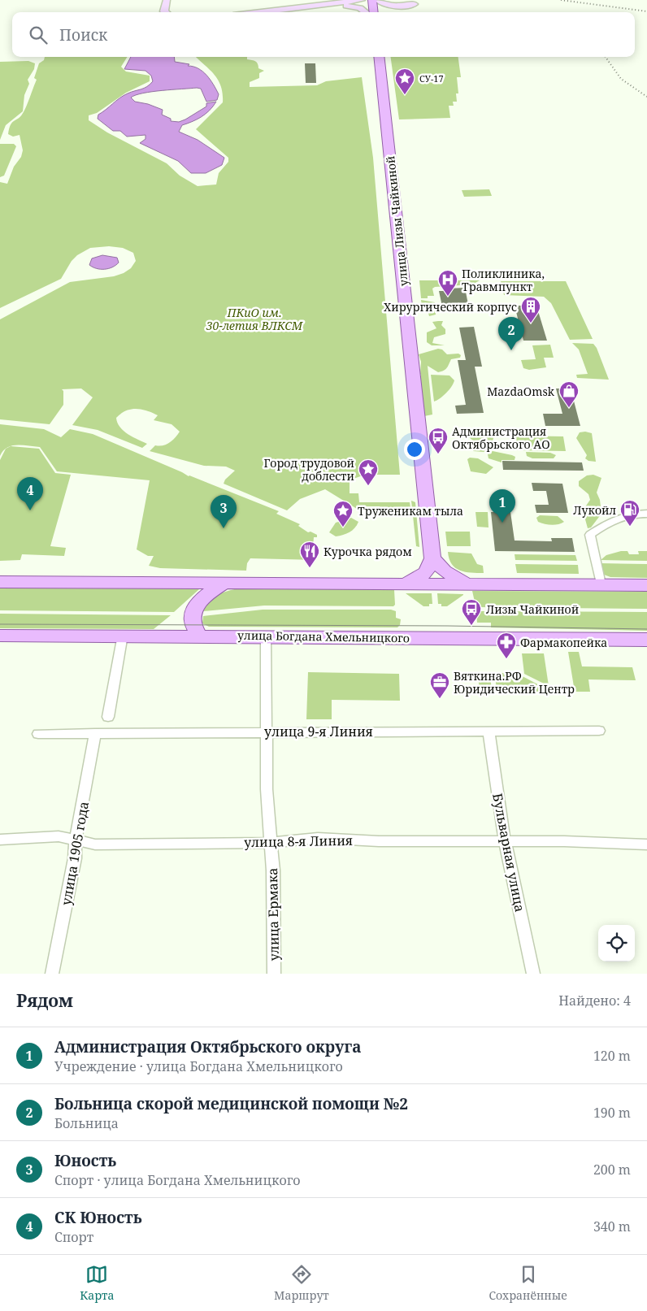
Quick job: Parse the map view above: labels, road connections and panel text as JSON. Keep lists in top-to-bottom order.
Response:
{
  "streets": {
    "main road": ["улица Лизы Чайкиной", "улица Богдана Хмельницкого"],
    "street": [
      "улица 9-я Линия",
      "улица 8-я Линия",
      "Бульварная улица",
      "улица 1905 года",
      "улица Ермака"
    ]
  },
  "crossings": [
    ["улица Богдана Хмельницкого", "улица Ермака"],
    ["улица 9-я Линия", "Бульварная улица"],
    ["улица 9-я Линия", "улица 1905 года"],
    ["улица 9-я Линия", "улица Ермака"],
    ["улица 8-я Линия", "Бульварная улица"],
    ["улица 8-я Линия", "улица 1905 года"],
    ["улица 8-я Линия", "улица Ермака"]
  ],
  "parks": ["ПКиО им. 30-летия ВЛКСМ"],
  "places": {
    "place": ["СУ-17", "Город трудовой доблести", "Труженикам тыла"],
    "hospital": ["Поликлиника, Травмпункт"],
    "building": ["Хирургический корпус"],
    "shop": ["MazdaOmsk"],
    "bus stop": ["Администрация Октябрьского АО", "Лизы Чайкиной"],
    "fuel station": ["Лукойл"],
    "restaurant": ["Курочка рядом"],
    "pharmacy": ["Фармакопейка"],
    "office": ["Вяткина.РФ Юридический Центр"]
  },
  "page": {
    "search": "Поиск",
    "pins": [
      "2",
      "4",
      "1",
      "3"
    ],
    "heading": ["Рядом", "Найдено: 4"],
    "list": [
      {
        "mark": "1",
        "name": "Администрация Октябрьского округа",
        "note": "Учреждение · улица Богдана Хмельницкого",
        "value": "120 m"
      },
      {
        "mark": "2",
        "name": "Больница скорой медицинской помощи №2",
        "note": "Больница",
        "value": "190 m"
      },
      {
        "mark": "3",
        "name": "Юность",
        "note": "Спорт · улица Богдана Хмельницкого",
        "value": "200 m"
      },
      {
        "mark": "4",
        "name": "СК Юность",
        "note": "Спорт",
        "value": "340 m"
      }
    ],
    "nav": ["Карта", "Маршрут", "Сохранённые"]
  }
}
